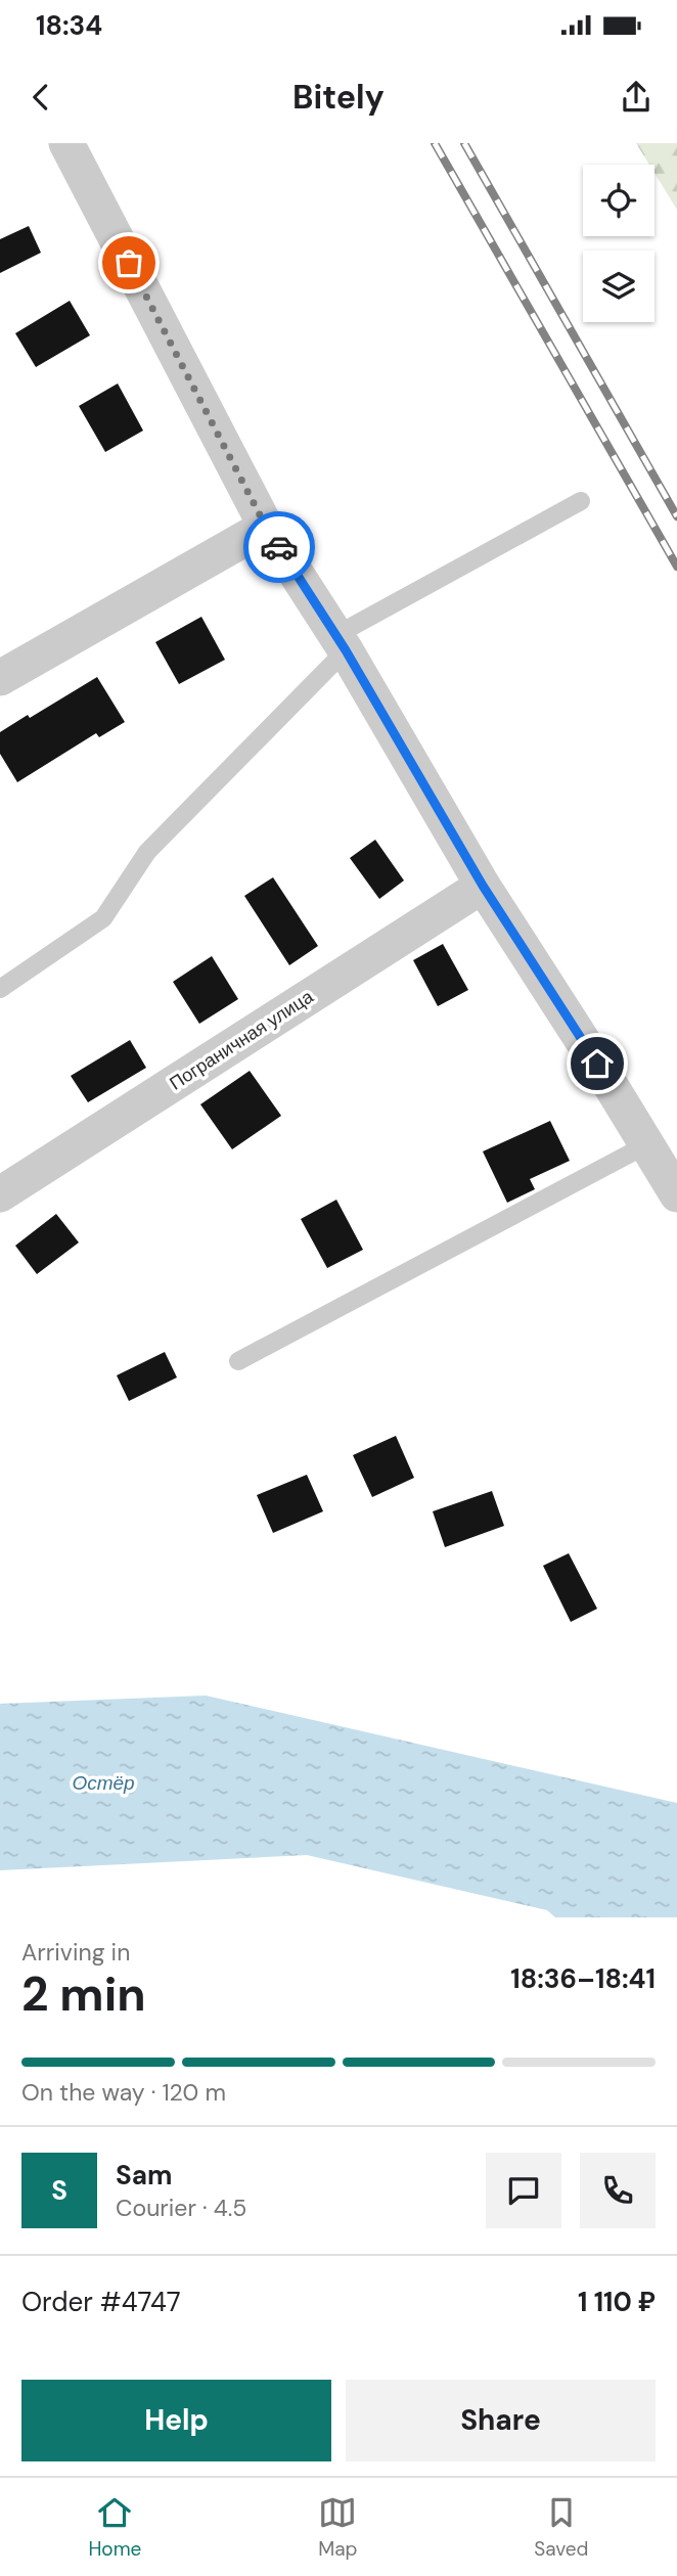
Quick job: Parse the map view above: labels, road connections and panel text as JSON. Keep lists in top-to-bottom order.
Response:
{
  "streets": {
    "street": ["Пограничная улица"]
  },
  "water": ["Остёр"],
  "page": {
    "status": "18:34",
    "header": "Bitely",
    "heading": ["2 min", "Arriving in", "18:36–18:41"],
    "panel": [
      "Sam",
      "Courier · 4.5",
      "Order #4747",
      "1 110 ₽"
    ],
    "bar": "On the way · 120 m",
    "round": "S",
    "buttons": ["Help", "Share"],
    "tabs": ["Home", "Map", "Saved"]
  }
}
